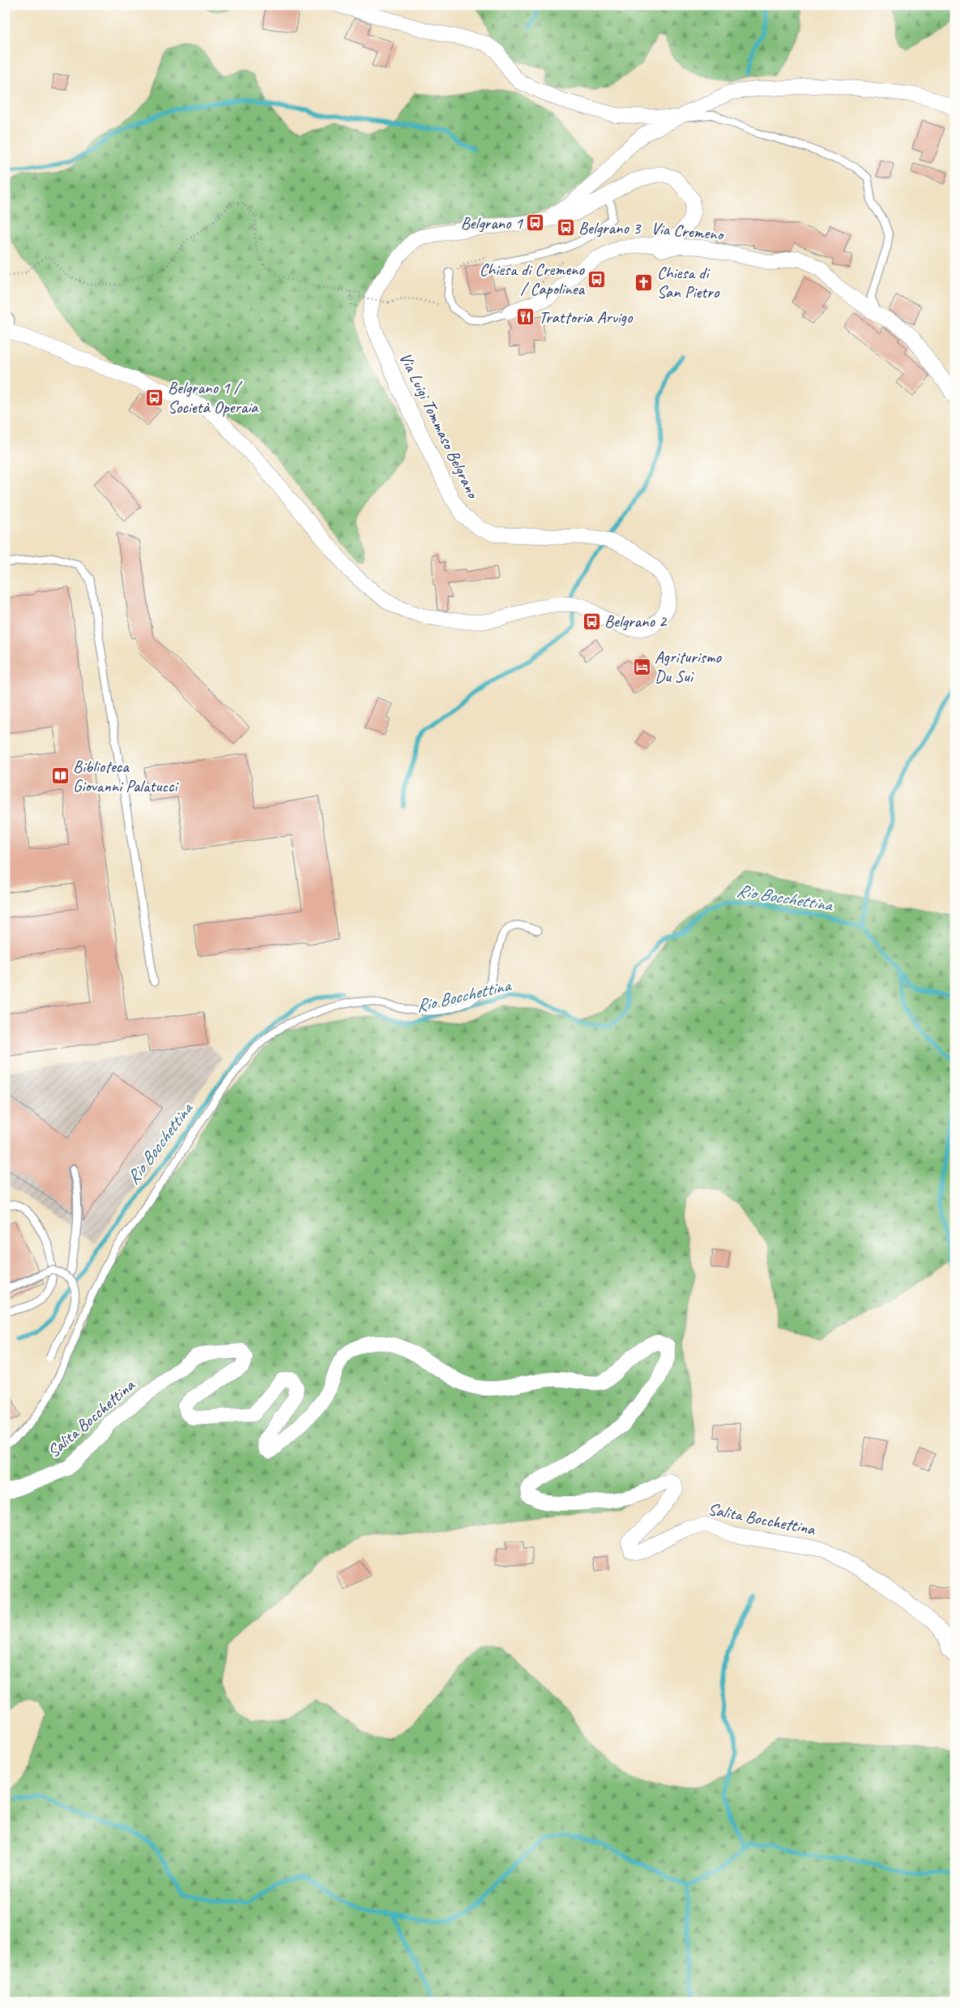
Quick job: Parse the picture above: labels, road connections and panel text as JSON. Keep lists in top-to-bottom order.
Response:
{
  "streets": {
    "street": ["Via Cremeno", "Via Luigi Tommaso Belgrano", "Salita Bocchettina"]
  },
  "crossings": [
    ["Via Cremeno", "Via Luigi Tommaso Belgrano"]
  ],
  "water": ["Rio Bocchettina"],
  "places": {
    "bus stop": [
      "Belgrano 1",
      "Belgrano 3",
      "Chiesa di Cremeno / Capolinea",
      "Belgrano 1 / Società Operaia",
      "Belgrano 2"
    ],
    "church": ["Chiesa di San Pietro"],
    "restaurant": ["Trattoria Arvigo"],
    "hotel": ["Agriturismo Du Suì"],
    "library": ["Biblioteca Giovanni Palatucci"]
  }
}
